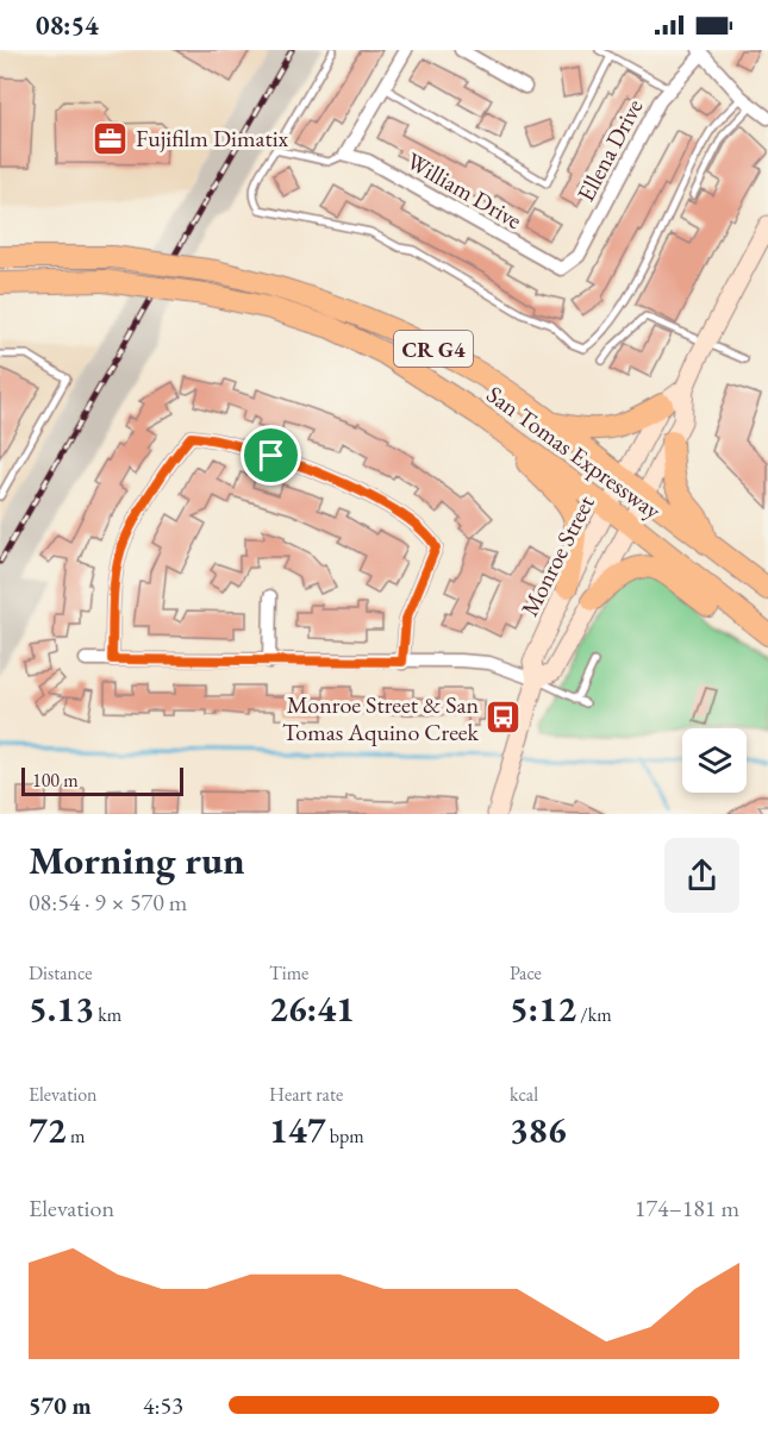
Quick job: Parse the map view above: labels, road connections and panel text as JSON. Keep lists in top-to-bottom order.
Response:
{
  "streets": {
    "highway": ["CR G4", "San Tomas Expressway"],
    "main road": ["Monroe Street"],
    "street": ["Ellena Drive", "William Drive"]
  },
  "crossings": [
    ["Ellena Drive", "William Drive"],
    ["San Tomas Expressway", "Monroe Street"]
  ],
  "places": {
    "office": ["Fujifilm Dimatix"],
    "bus stop": ["Monroe Street & San Tomas Aquino Creek"]
  },
  "scale_bar": "100 m",
  "page": {
    "status": "08:54",
    "scale": "100 m",
    "heading": ["Morning run", "08:54 · 9 × 570 m"],
    "stats": [
      ["Distance", "5.13 km"],
      ["Time", "26:41"],
      ["Pace", "5:12 /km"],
      ["Elevation", "72 m"],
      ["Heart rate", "147 bpm"],
      ["kcal", "386"]
    ],
    "chart": ["Elevation", "174–181 m"],
    "list": [
      {
        "name": "570 m",
        "note": "4:53"
      }
    ]
  }
}
